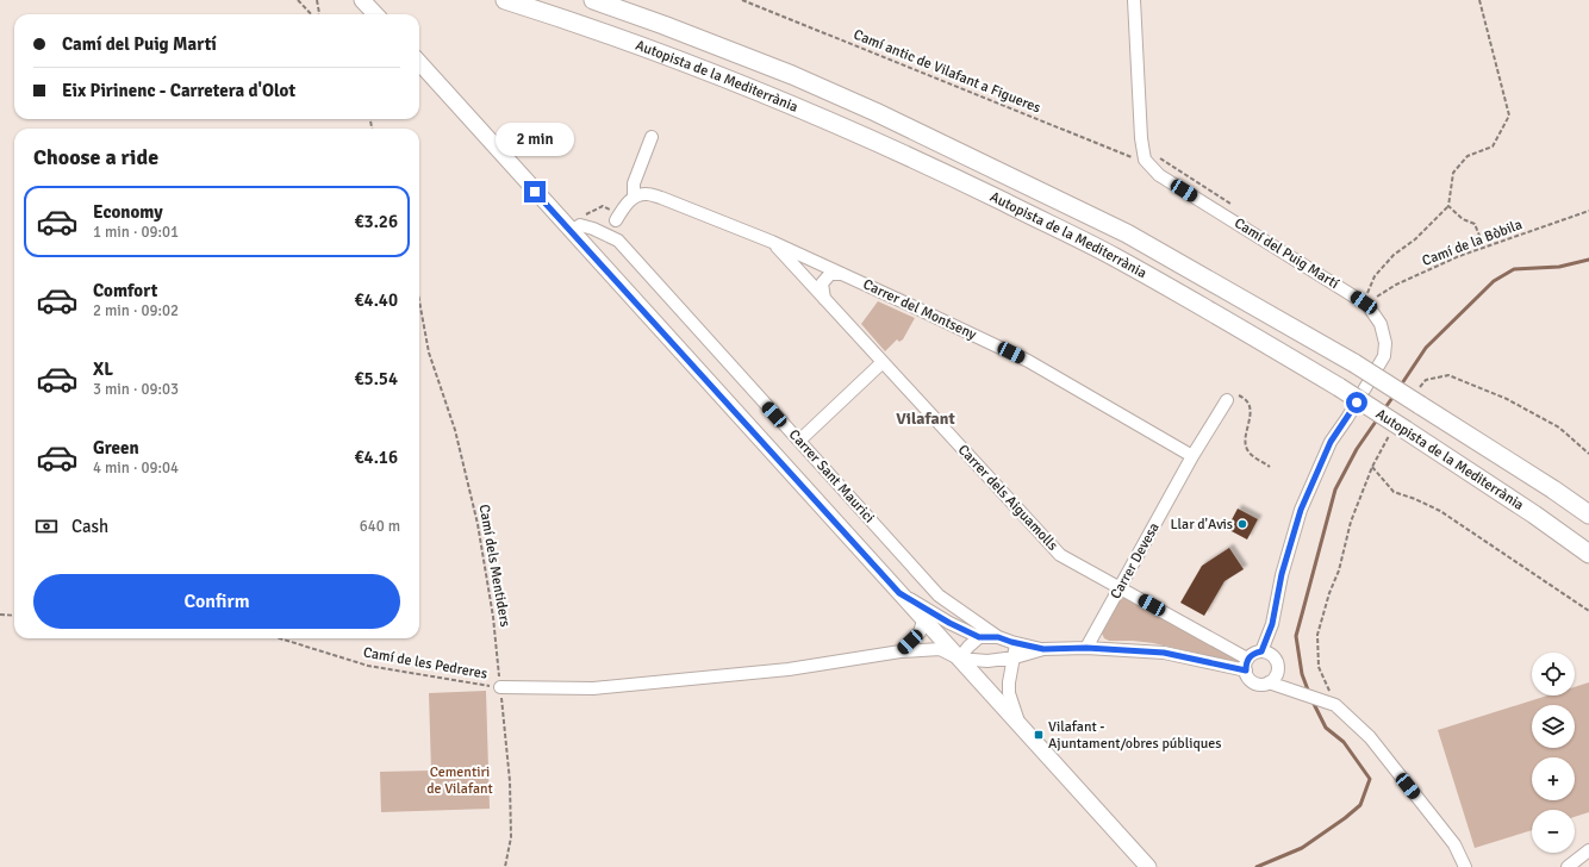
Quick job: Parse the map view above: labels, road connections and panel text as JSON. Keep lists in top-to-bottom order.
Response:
{
  "streets": {
    "highway": ["Autopista de la Mediterrània"],
    "street": [
      "Camí del Puig Martí",
      "Carrer del Montseny",
      "Carrer Sant Maurici",
      "Carrer dels Aiguamolls",
      "Carrer Devesa"
    ],
    "path": [
      "Camí antic de Vilafant a Figueres",
      "Camí de la Bòbila",
      "Camí dels Mentiders",
      "Camí de les Pedreres"
    ]
  },
  "crossings": [
    ["Camí antic de Vilafant a Figueres", "Camí del Puig Martí"],
    ["Camí de la Bòbila", "Camí del Puig Martí"],
    ["Camí del Puig Martí", "Carrer dels Aiguamolls"],
    ["Carrer del Montseny", "Carrer dels Aiguamolls"],
    ["Carrer del Montseny", "Carrer Devesa"],
    ["Carrer dels Aiguamolls", "Carrer Devesa"],
    ["Camí dels Mentiders", "Camí de les Pedreres"]
  ],
  "districts": ["Vilafant"],
  "parks": ["Cementiri de Vilafant"],
  "places": {
    "other": ["Llar d'Avis"],
    "transit": ["Vilafant - Ajuntament/obres públiques"]
  },
  "page": {
    "banner": ["Camí del Puig Martí", "Eix Pirinenc - Carretera d'Olot"],
    "bubble": "2 min",
    "heading": "Choose a ride",
    "list": [
      {
        "name": "Economy",
        "note": "1 min · 09:01",
        "value": "€3.26"
      },
      {
        "name": "Comfort",
        "note": "2 min · 09:02",
        "value": "€4.40"
      },
      {
        "name": "XL",
        "note": "3 min · 09:03",
        "value": "€5.54"
      },
      {
        "name": "Green",
        "note": "4 min · 09:04",
        "value": "€4.16"
      }
    ],
    "pay": ["Cash", "640 m"],
    "buttons": "Confirm",
    "map_buttons": ["+", "−"]
  }
}
